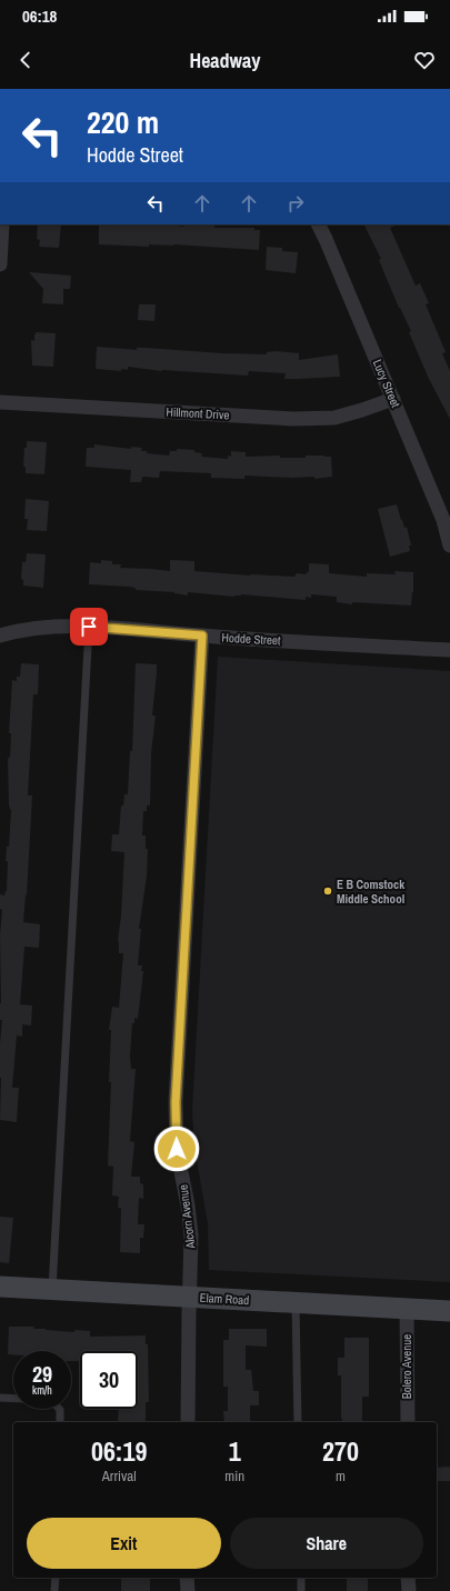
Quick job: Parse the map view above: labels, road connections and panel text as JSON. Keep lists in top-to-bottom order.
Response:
{
  "streets": {
    "street": [
      "Lucy Street",
      "Hillmont Drive",
      "Hodde Street",
      "Alcorn Avenue",
      "Elam Road",
      "Bolero Avenue"
    ]
  },
  "crossings": [
    ["Lucy Street", "Hillmont Drive"],
    ["Hodde Street", "Alcorn Avenue"],
    ["Alcorn Avenue", "Elam Road"],
    ["Elam Road", "Bolero Avenue"]
  ],
  "places": ["E B Comstock Middle School"],
  "page": {
    "status": "06:18",
    "header": "Headway",
    "turn": ["220 m", "Hodde Street"],
    "speed": "29 km/h",
    "limit": "30",
    "eta": [
      "06:19",
      "Arrival",
      "1",
      "min",
      "270",
      "m"
    ],
    "buttons": ["Exit", "Share"]
  }
}
